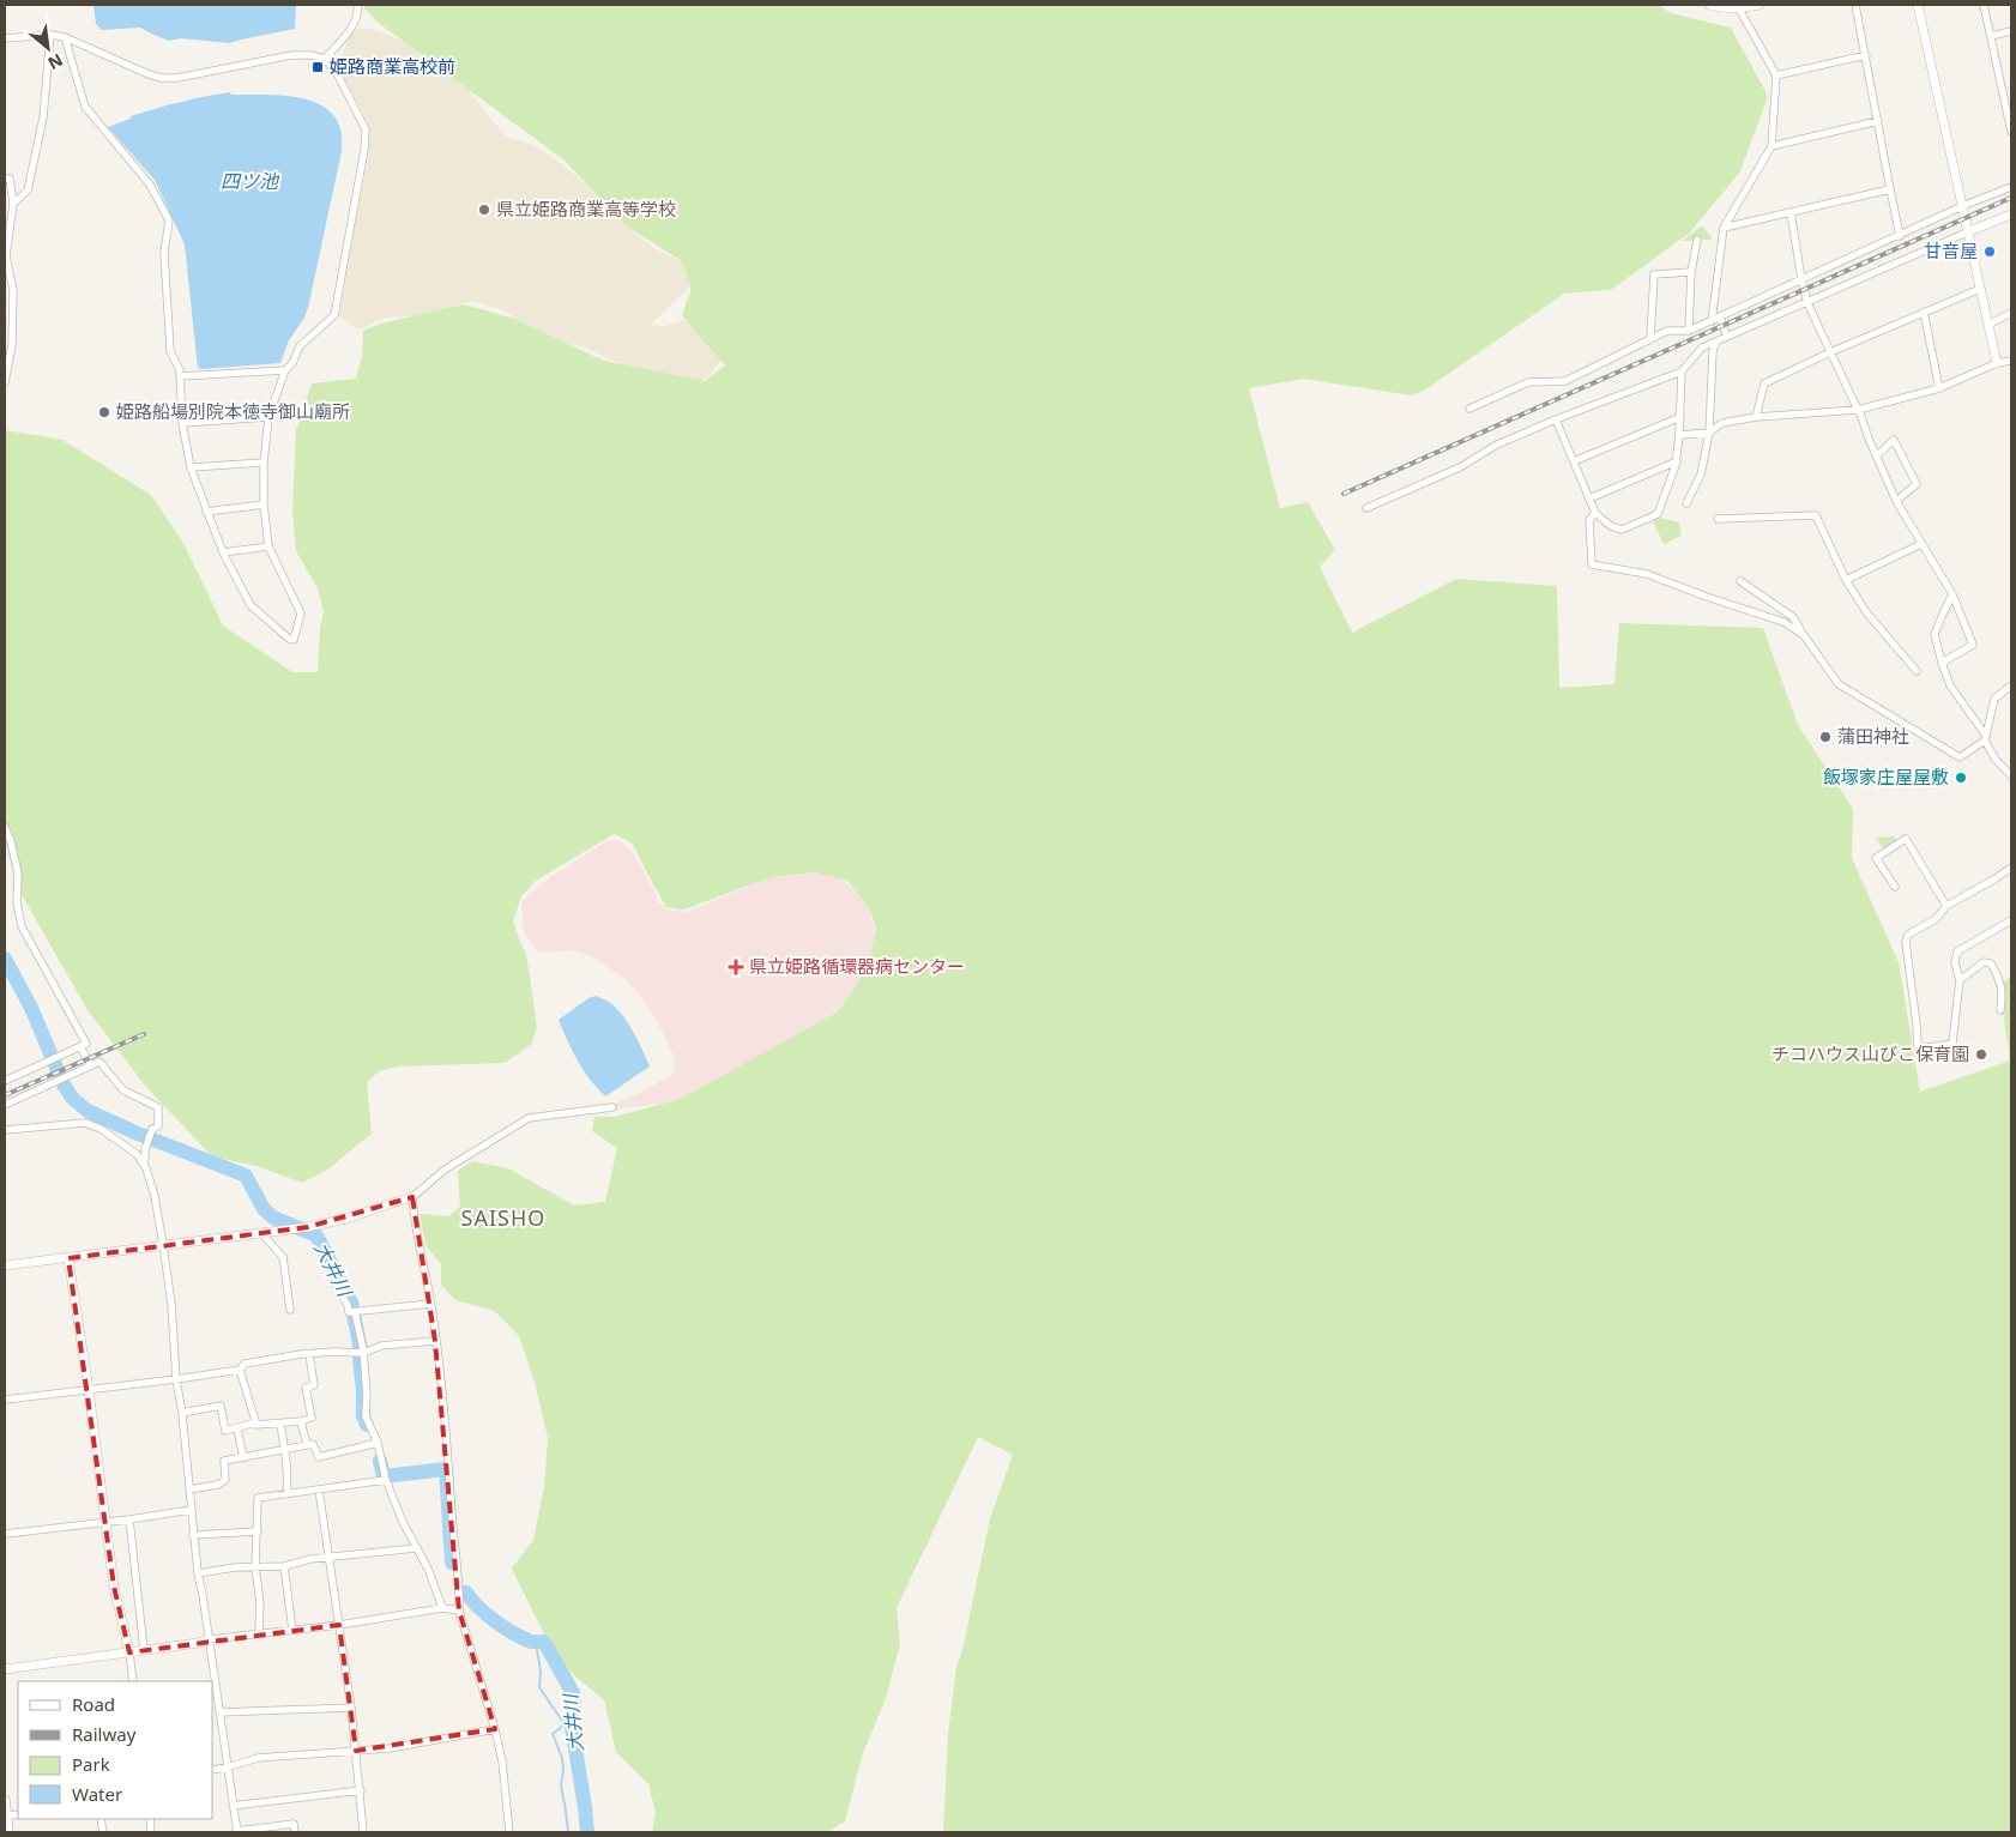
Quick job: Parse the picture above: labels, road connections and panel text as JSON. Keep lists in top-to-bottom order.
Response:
{
  "districts": ["SAISHO"],
  "water": ["四ツ池", "大井川"],
  "places": {
    "transit": ["姫路商業高校前"],
    "other": [
      "県立姫路商業高等学校",
      "甘音屋",
      "姫路船場別院本徳寺御山廟所",
      "蒲田神社",
      "飯塚家庄屋屋敷",
      "チコハウス山びこ保育園"
    ],
    "health": ["県立姫路循環器病センター"]
  },
  "legend": [
    "Road",
    "Railway",
    "Park",
    "Water"
  ],
  "north": "bottom right"
}
